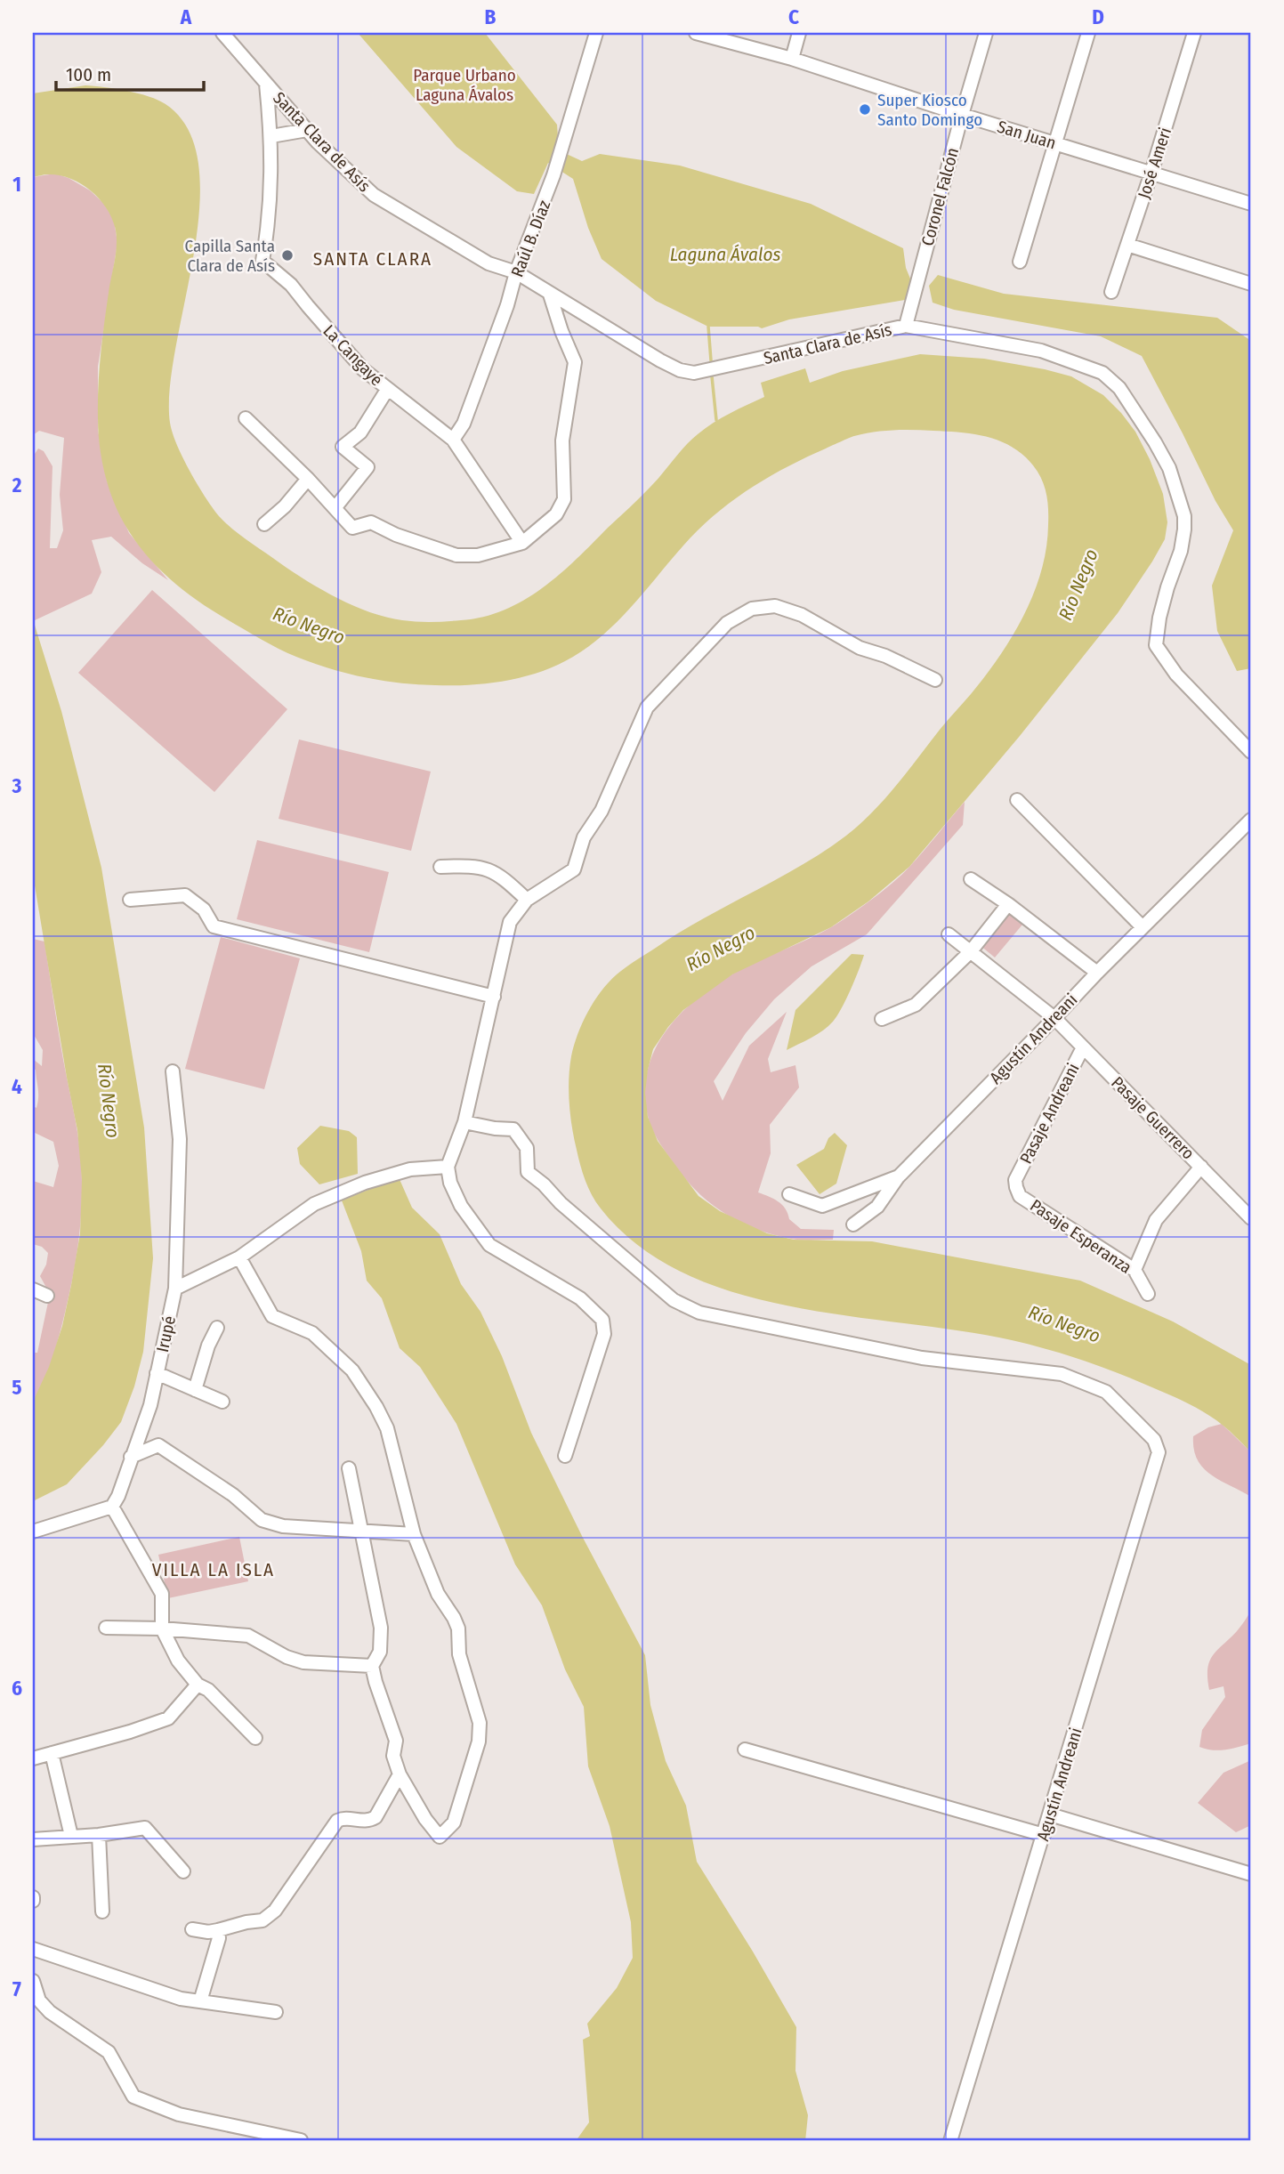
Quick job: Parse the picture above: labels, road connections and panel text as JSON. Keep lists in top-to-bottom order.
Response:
{
  "streets": {
    "street": [
      "San Juan",
      "Santa Clara de Asís",
      "José Ameri",
      "Coronel Falcón",
      "Raúl B. Díaz",
      "La Cangayé",
      "Agustín Andreani",
      "Pasaje Andreani",
      "Pasaje Guerrero",
      "Pasaje Esperanza",
      "Irupé"
    ]
  },
  "crossings": [
    ["San Juan", "José Ameri"],
    ["San Juan", "Coronel Falcón"],
    ["Santa Clara de Asís", "Coronel Falcón"],
    ["Santa Clara de Asís", "Raúl B. Díaz"],
    ["Santa Clara de Asís", "La Cangayé"],
    ["Raúl B. Díaz", "La Cangayé"],
    ["Agustín Andreani", "Pasaje Guerrero"],
    ["Pasaje Andreani", "Pasaje Guerrero"],
    ["Pasaje Andreani", "Pasaje Esperanza"]
  ],
  "districts": ["SANTA CLARA", "VILLA LA ISLA"],
  "water": ["Laguna Ávalos", "Río Negro"],
  "parks": ["Parque Urbano Laguna Ávalos"],
  "places": ["Super Kiosco Santo Domingo", "Capilla Santa Clara de Asís"],
  "scale_bar": "100 m",
  "grid": {
    "columns": [
      "A",
      "B",
      "C",
      "D"
    ],
    "rows": [
      "1",
      "2",
      "3",
      "4",
      "5",
      "6",
      "7"
    ]
  }
}
